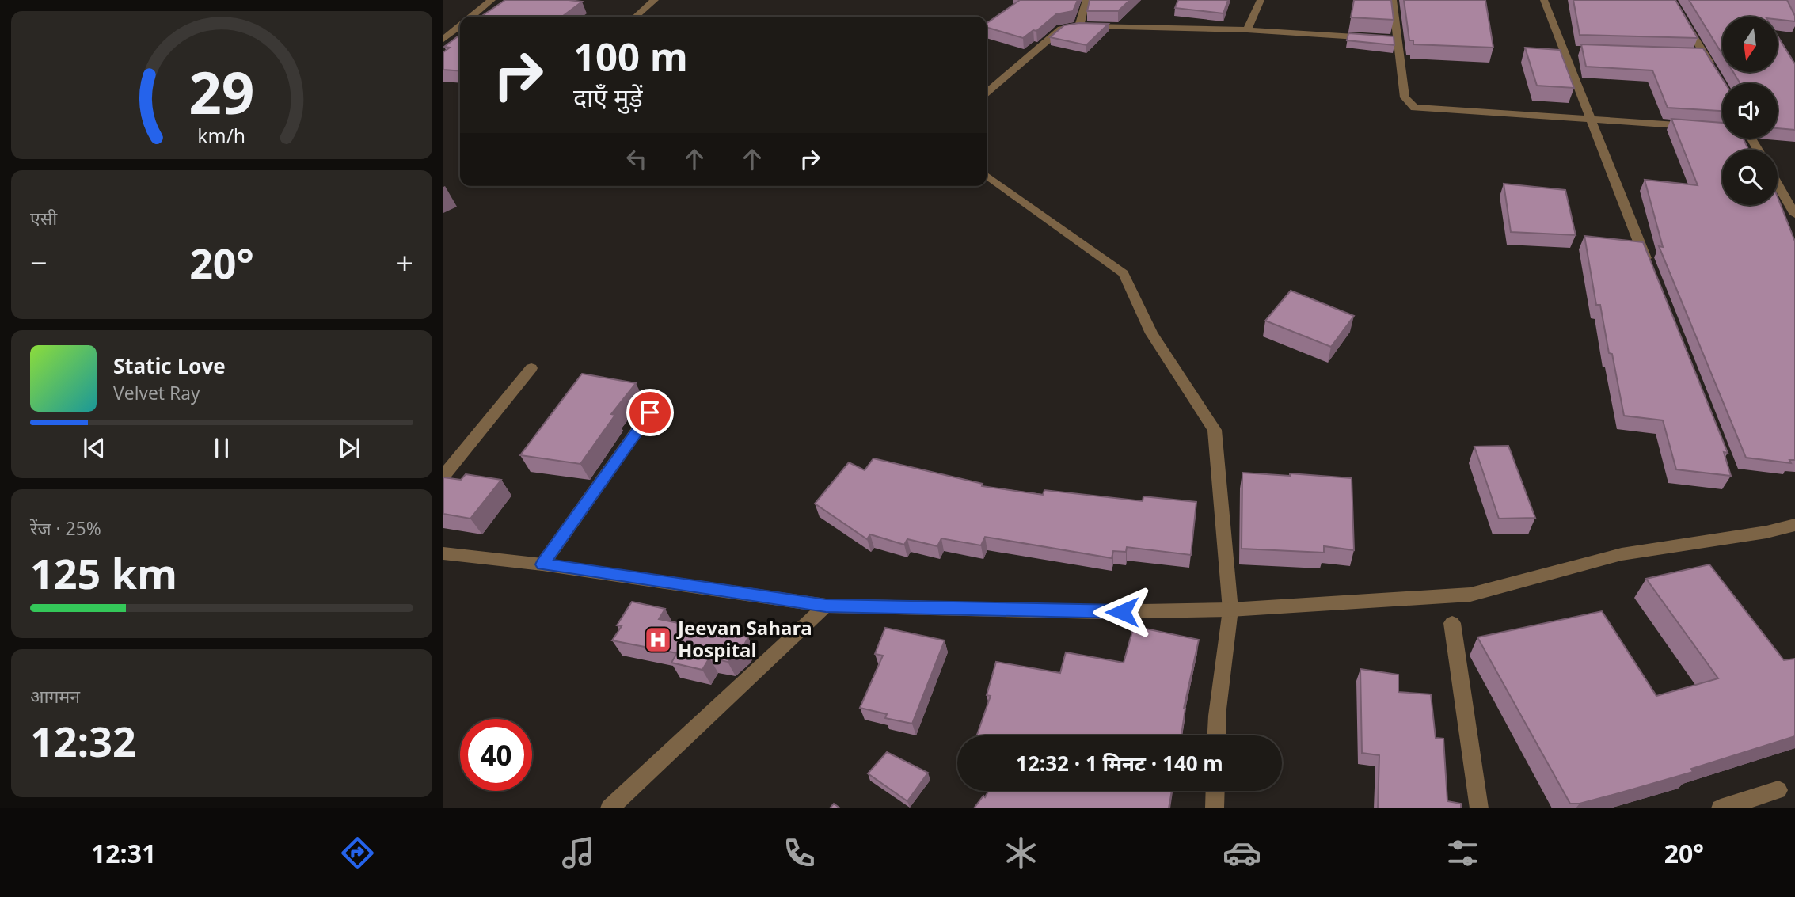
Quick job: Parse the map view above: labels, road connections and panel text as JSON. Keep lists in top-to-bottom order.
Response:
{
  "places": {
    "hospital": ["Jeevan Sahara Hospital"]
  },
  "north": "bottom",
  "page": {
    "turn": ["100 m", "दाएँ मुड़ें"],
    "tile": [
      "एसी",
      ["रेंज · 25%", "125 km"],
      ["आगमन", "12:32"]
    ],
    "heat": ["−", "20°", "+"],
    "song": ["Static Love", "Velvet Ray"],
    "limit": "40",
    "trip": "12:32 · 1 मिनट · 140 m",
    "tabs": ["12:31", "20°"],
    "gauge": ["29", "km/h"]
  }
}
